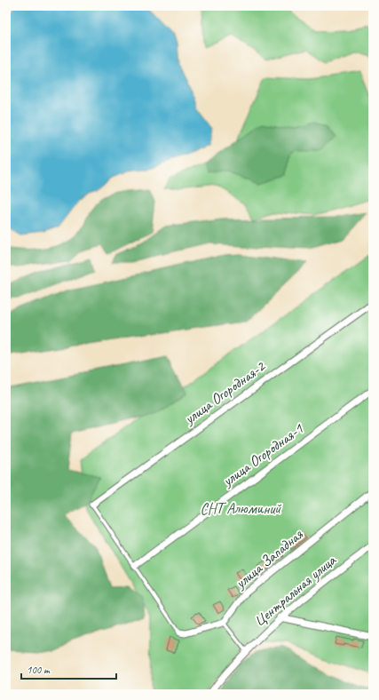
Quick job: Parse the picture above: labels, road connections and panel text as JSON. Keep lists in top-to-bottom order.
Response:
{
  "streets": {
    "street": [
      "улица Огородная-2",
      "улица Огородная-1",
      "улица Западная",
      "Центральная улица"
    ]
  },
  "parks": ["СНТ Алюминий"],
  "scale_bar": "100 m"
}
